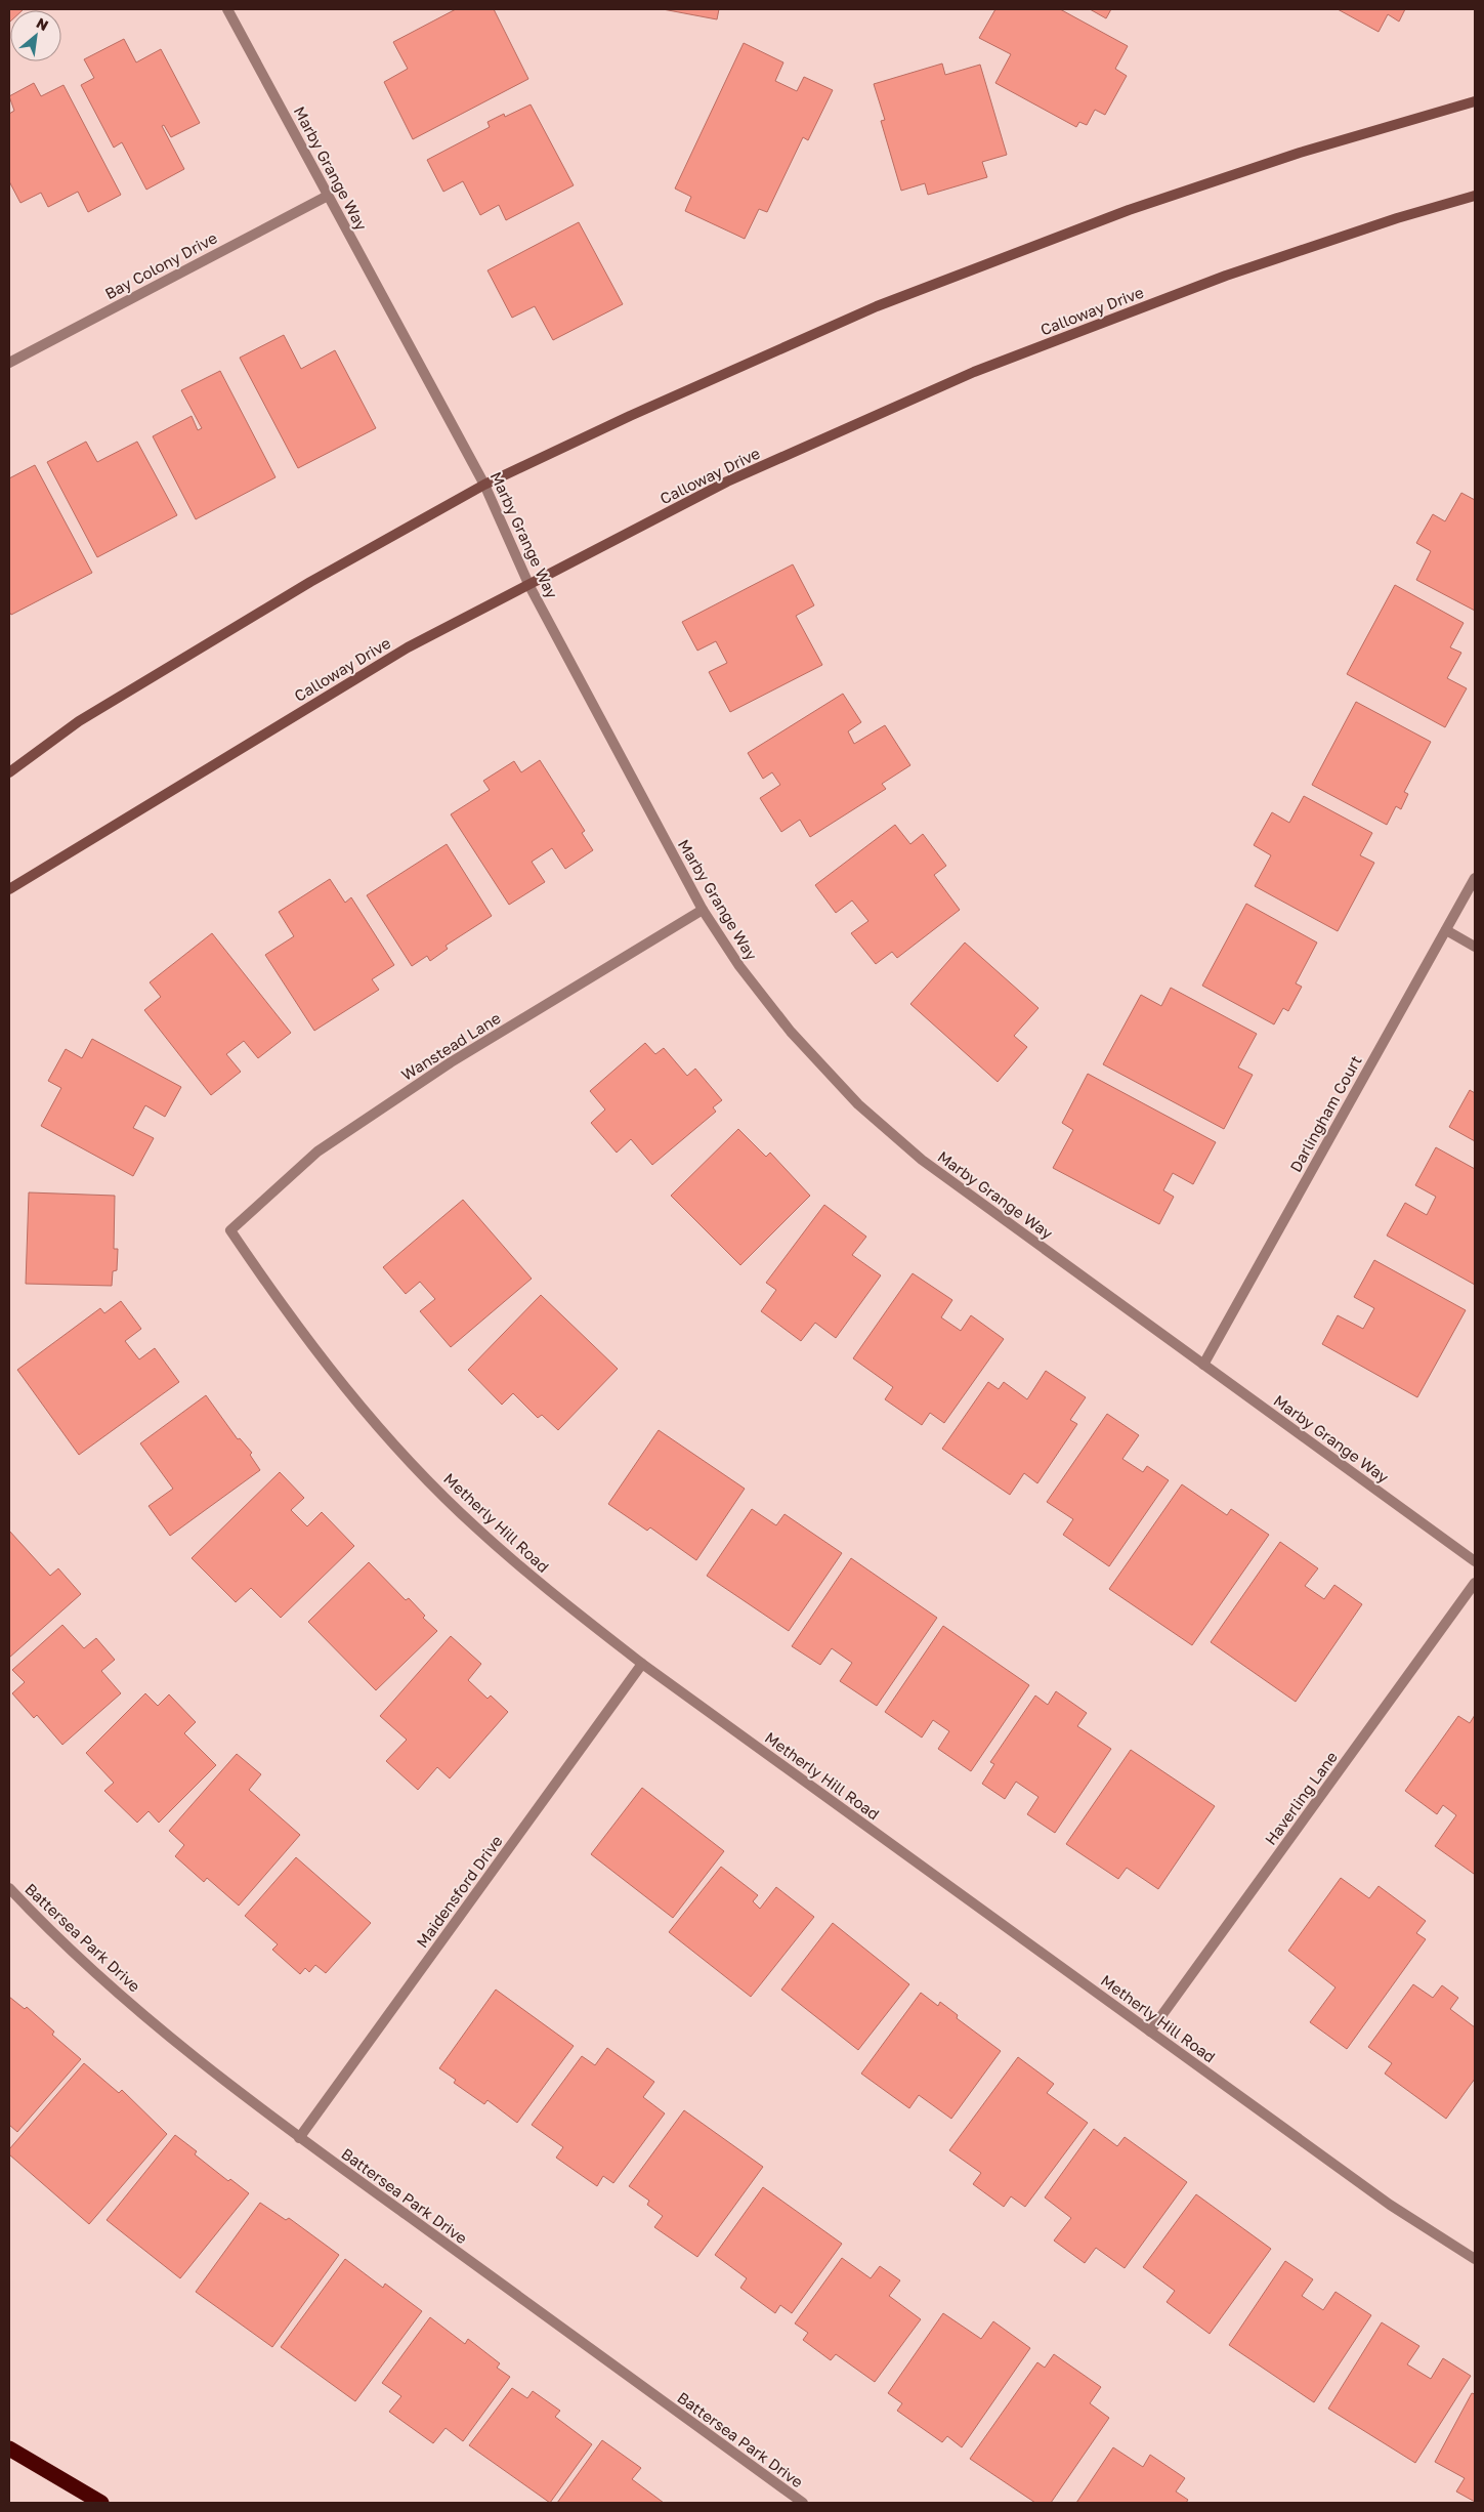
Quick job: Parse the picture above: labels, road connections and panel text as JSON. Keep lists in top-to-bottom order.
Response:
{
  "streets": {
    "main road": ["Calloway Drive"],
    "street": [
      "Marby Grange Way",
      "Bay Colony Drive",
      "Wanstead Lane",
      "Darlingham Court",
      "Metherly Hill Road",
      "Haverling Lane",
      "Maidensford Drive",
      "Battersea Park Drive"
    ]
  },
  "crossings": [
    ["Marby Grange Way", "Bay Colony Drive"],
    ["Marby Grange Way", "Calloway Drive"],
    ["Marby Grange Way", "Wanstead Lane"],
    ["Marby Grange Way", "Darlingham Court"],
    ["Wanstead Lane", "Metherly Hill Road"],
    ["Metherly Hill Road", "Haverling Lane"],
    ["Metherly Hill Road", "Maidensford Drive"],
    ["Maidensford Drive", "Battersea Park Drive"]
  ],
  "north": "top right"
}
